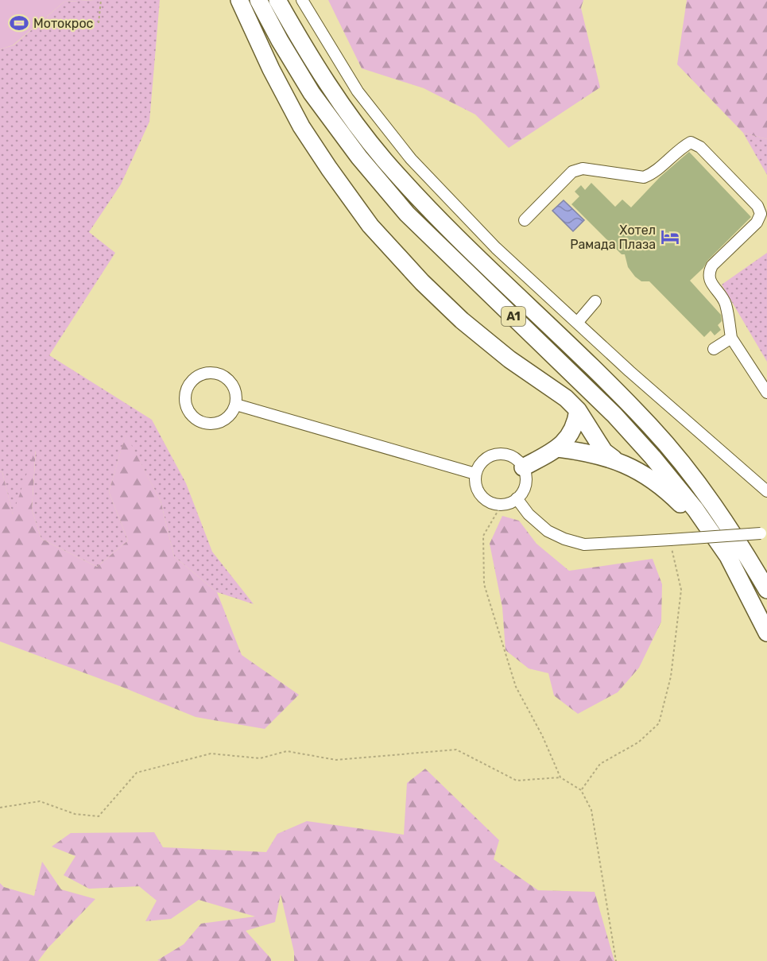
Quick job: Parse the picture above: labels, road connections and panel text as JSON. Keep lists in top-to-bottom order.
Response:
{
  "streets": {
    "highway": ["A1"]
  },
  "places": {
    "sports": ["Мотокрос"],
    "hotel": ["Хотел Рамада Плаза"]
  }
}
